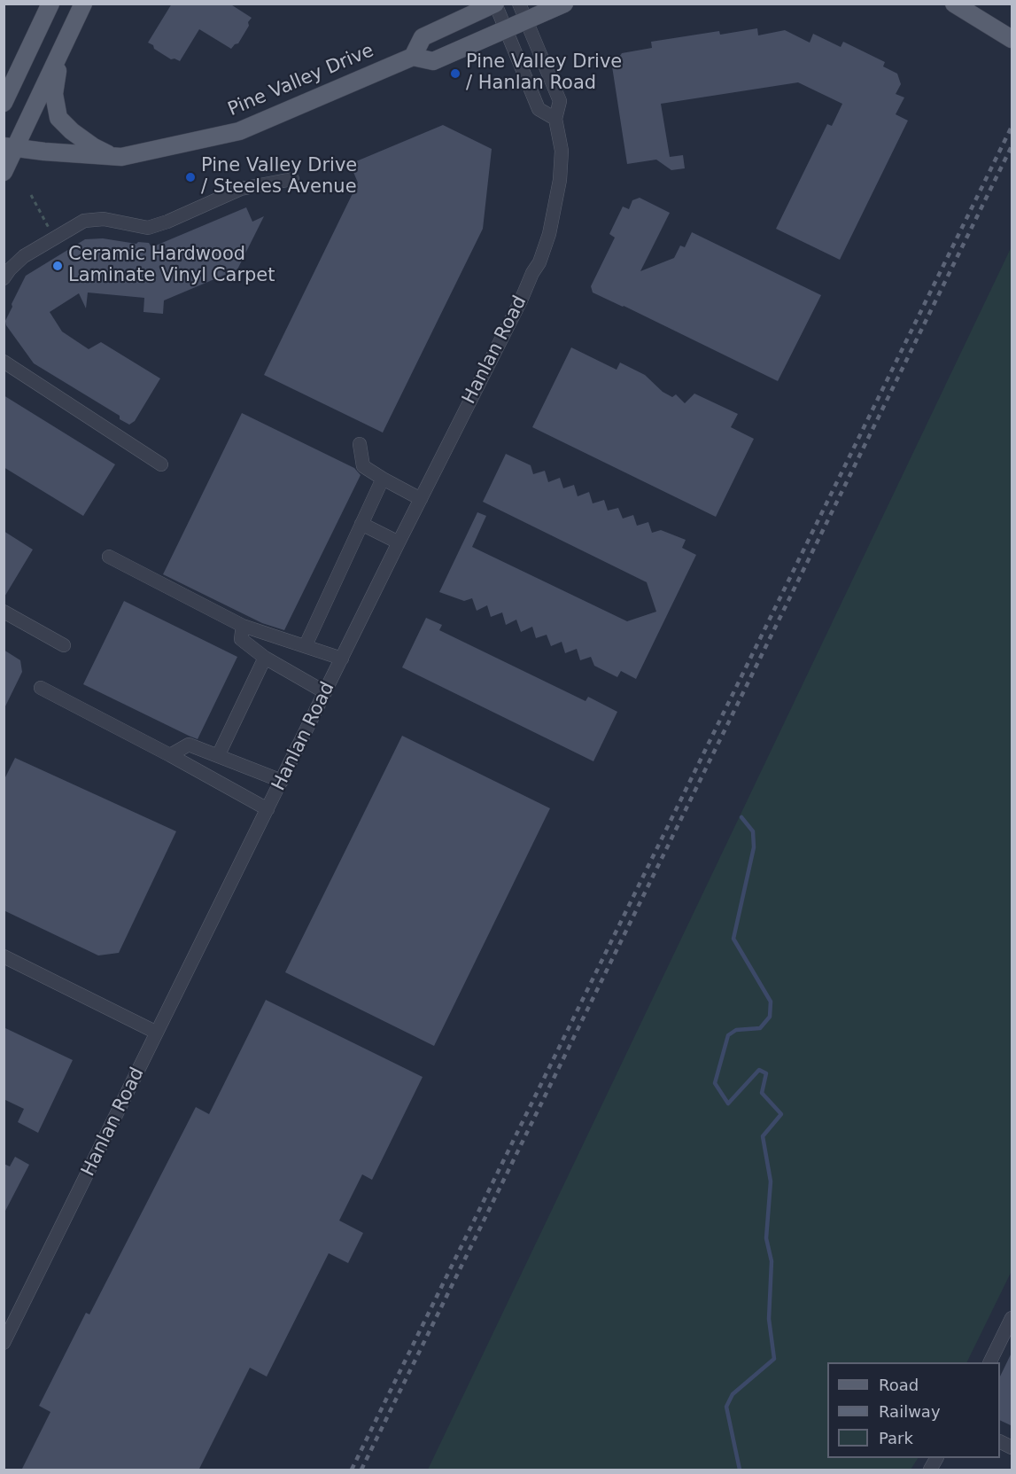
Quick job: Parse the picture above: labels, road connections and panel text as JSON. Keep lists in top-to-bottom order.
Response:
{
  "streets": {
    "main road": ["Pine Valley Drive"],
    "street": ["Hanlan Road"]
  },
  "crossings": [
    ["Pine Valley Drive", "Hanlan Road"]
  ],
  "places": ["Pine Valley Drive / Hanlan Road", "Pine Valley Drive / Steeles Avenue", "Ceramic Hardwood Laminate Vinyl Carpet"],
  "legend": ["Road", "Railway", "Park"]
}
